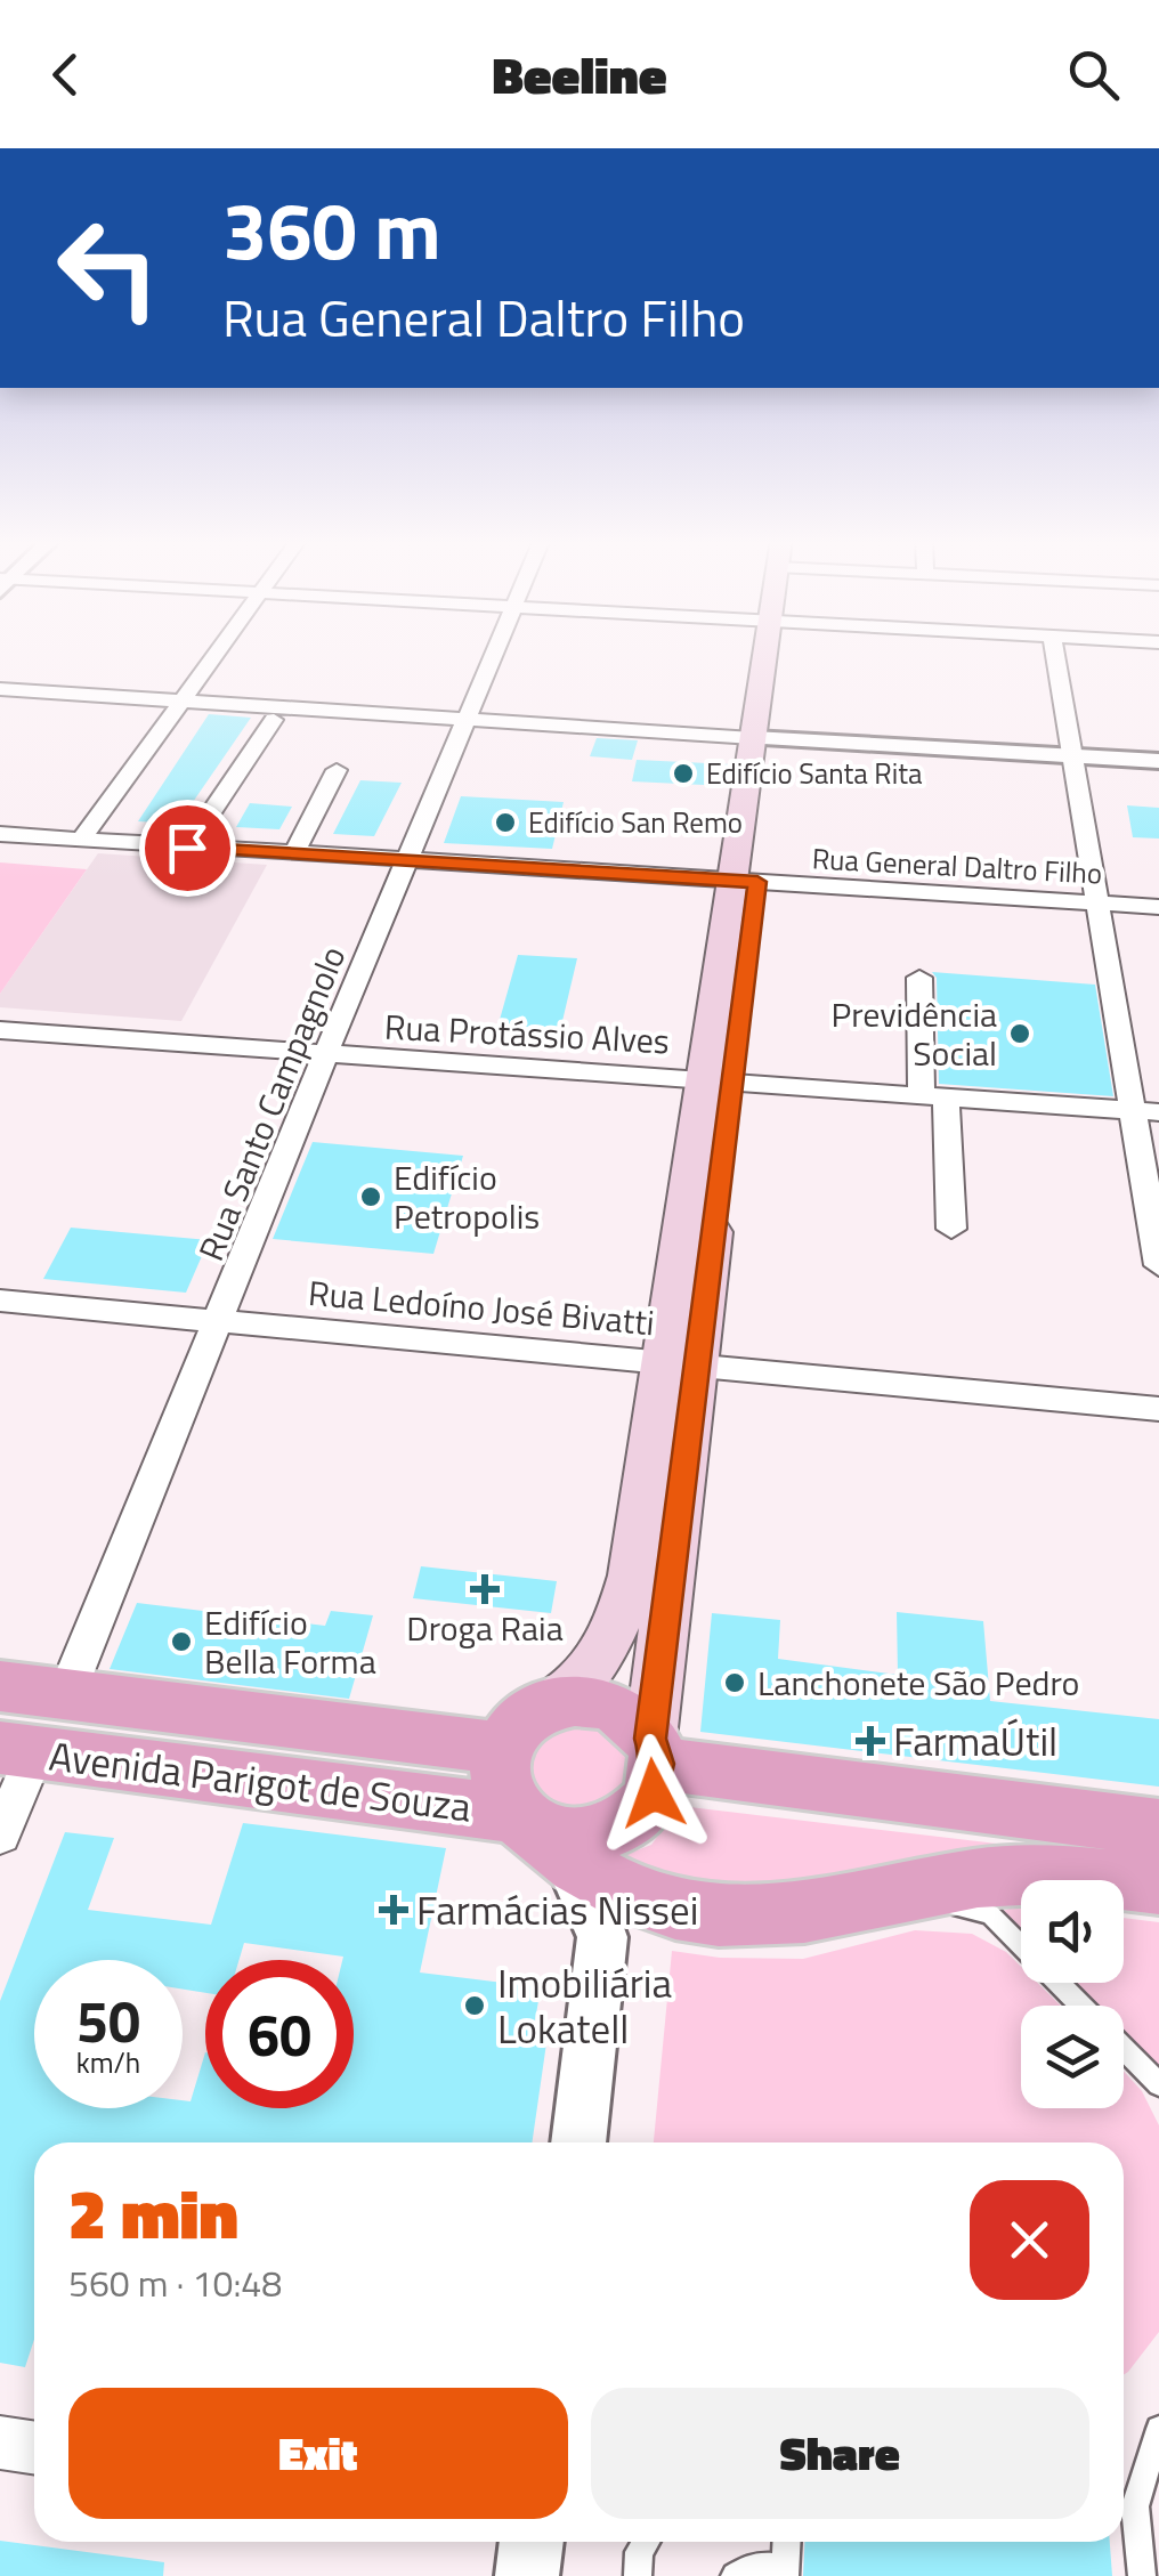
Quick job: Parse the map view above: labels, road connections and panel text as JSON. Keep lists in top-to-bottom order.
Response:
{
  "streets": {
    "main road": ["Avenida Parigot de Souza"],
    "street": [
      "Rua General Daltro Filho",
      "Rua Protássio Alves",
      "Rua Santo Campagnolo",
      "Rua Ledoíno José Bivatti"
    ]
  },
  "crossings": [
    ["Rua General Daltro Filho", "Rua Santo Campagnolo"],
    ["Rua Protássio Alves", "Rua Santo Campagnolo"],
    ["Rua Santo Campagnolo", "Rua Ledoíno José Bivatti"],
    ["Rua Santo Campagnolo", "Avenida Parigot de Souza"]
  ],
  "places": {
    "other": [
      "Edifício Santa Rita",
      "Edifício San Remo",
      "Previdência Social",
      "Edifício Petropolis",
      "Edifício Bella Forma",
      "Lanchonete São Pedro",
      "Imobiliária Lokatell"
    ],
    "health": ["Droga Raia", "FarmaÚtil", "Farmácias Nissei"]
  },
  "page": {
    "header": "Beeline",
    "turn": ["360 m", "Rua General Daltro Filho"],
    "speed": "50 km/h",
    "limit": "60",
    "heading": ["2 min", "560 m · 10:48"],
    "buttons": ["Exit", "Share"]
  }
}
